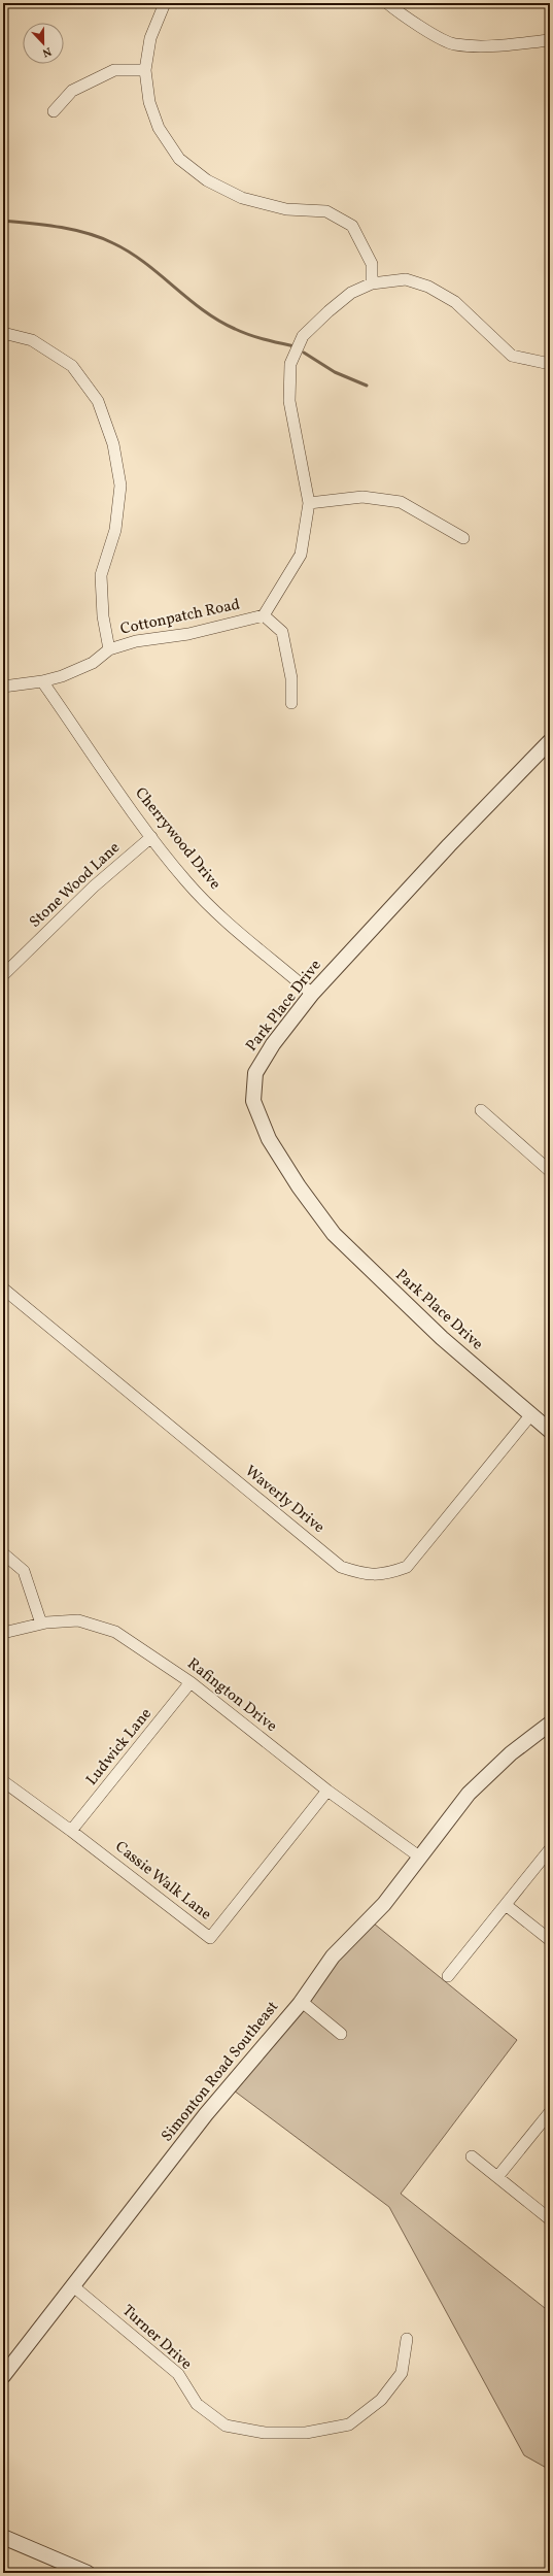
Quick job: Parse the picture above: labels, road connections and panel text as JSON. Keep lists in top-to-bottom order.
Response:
{
  "streets": {
    "street": [
      "Cottonpatch Road",
      "Cherrywood Drive",
      "Stone Wood Lane",
      "Park Place Drive",
      "Waverly Drive",
      "Rafington Drive",
      "Ludwick Lane",
      "Cassie Walk Lane",
      "Simonton Road Southeast",
      "Turner Drive"
    ]
  },
  "crossings": [
    ["Cottonpatch Road", "Cherrywood Drive"],
    ["Cherrywood Drive", "Stone Wood Lane"],
    ["Cherrywood Drive", "Park Place Drive"],
    ["Park Place Drive", "Waverly Drive"],
    ["Rafington Drive", "Ludwick Lane"],
    ["Rafington Drive", "Cassie Walk Lane"],
    ["Rafington Drive", "Simonton Road Southeast"],
    ["Ludwick Lane", "Cassie Walk Lane"],
    ["Simonton Road Southeast", "Turner Drive"]
  ],
  "north": "bottom"
}
